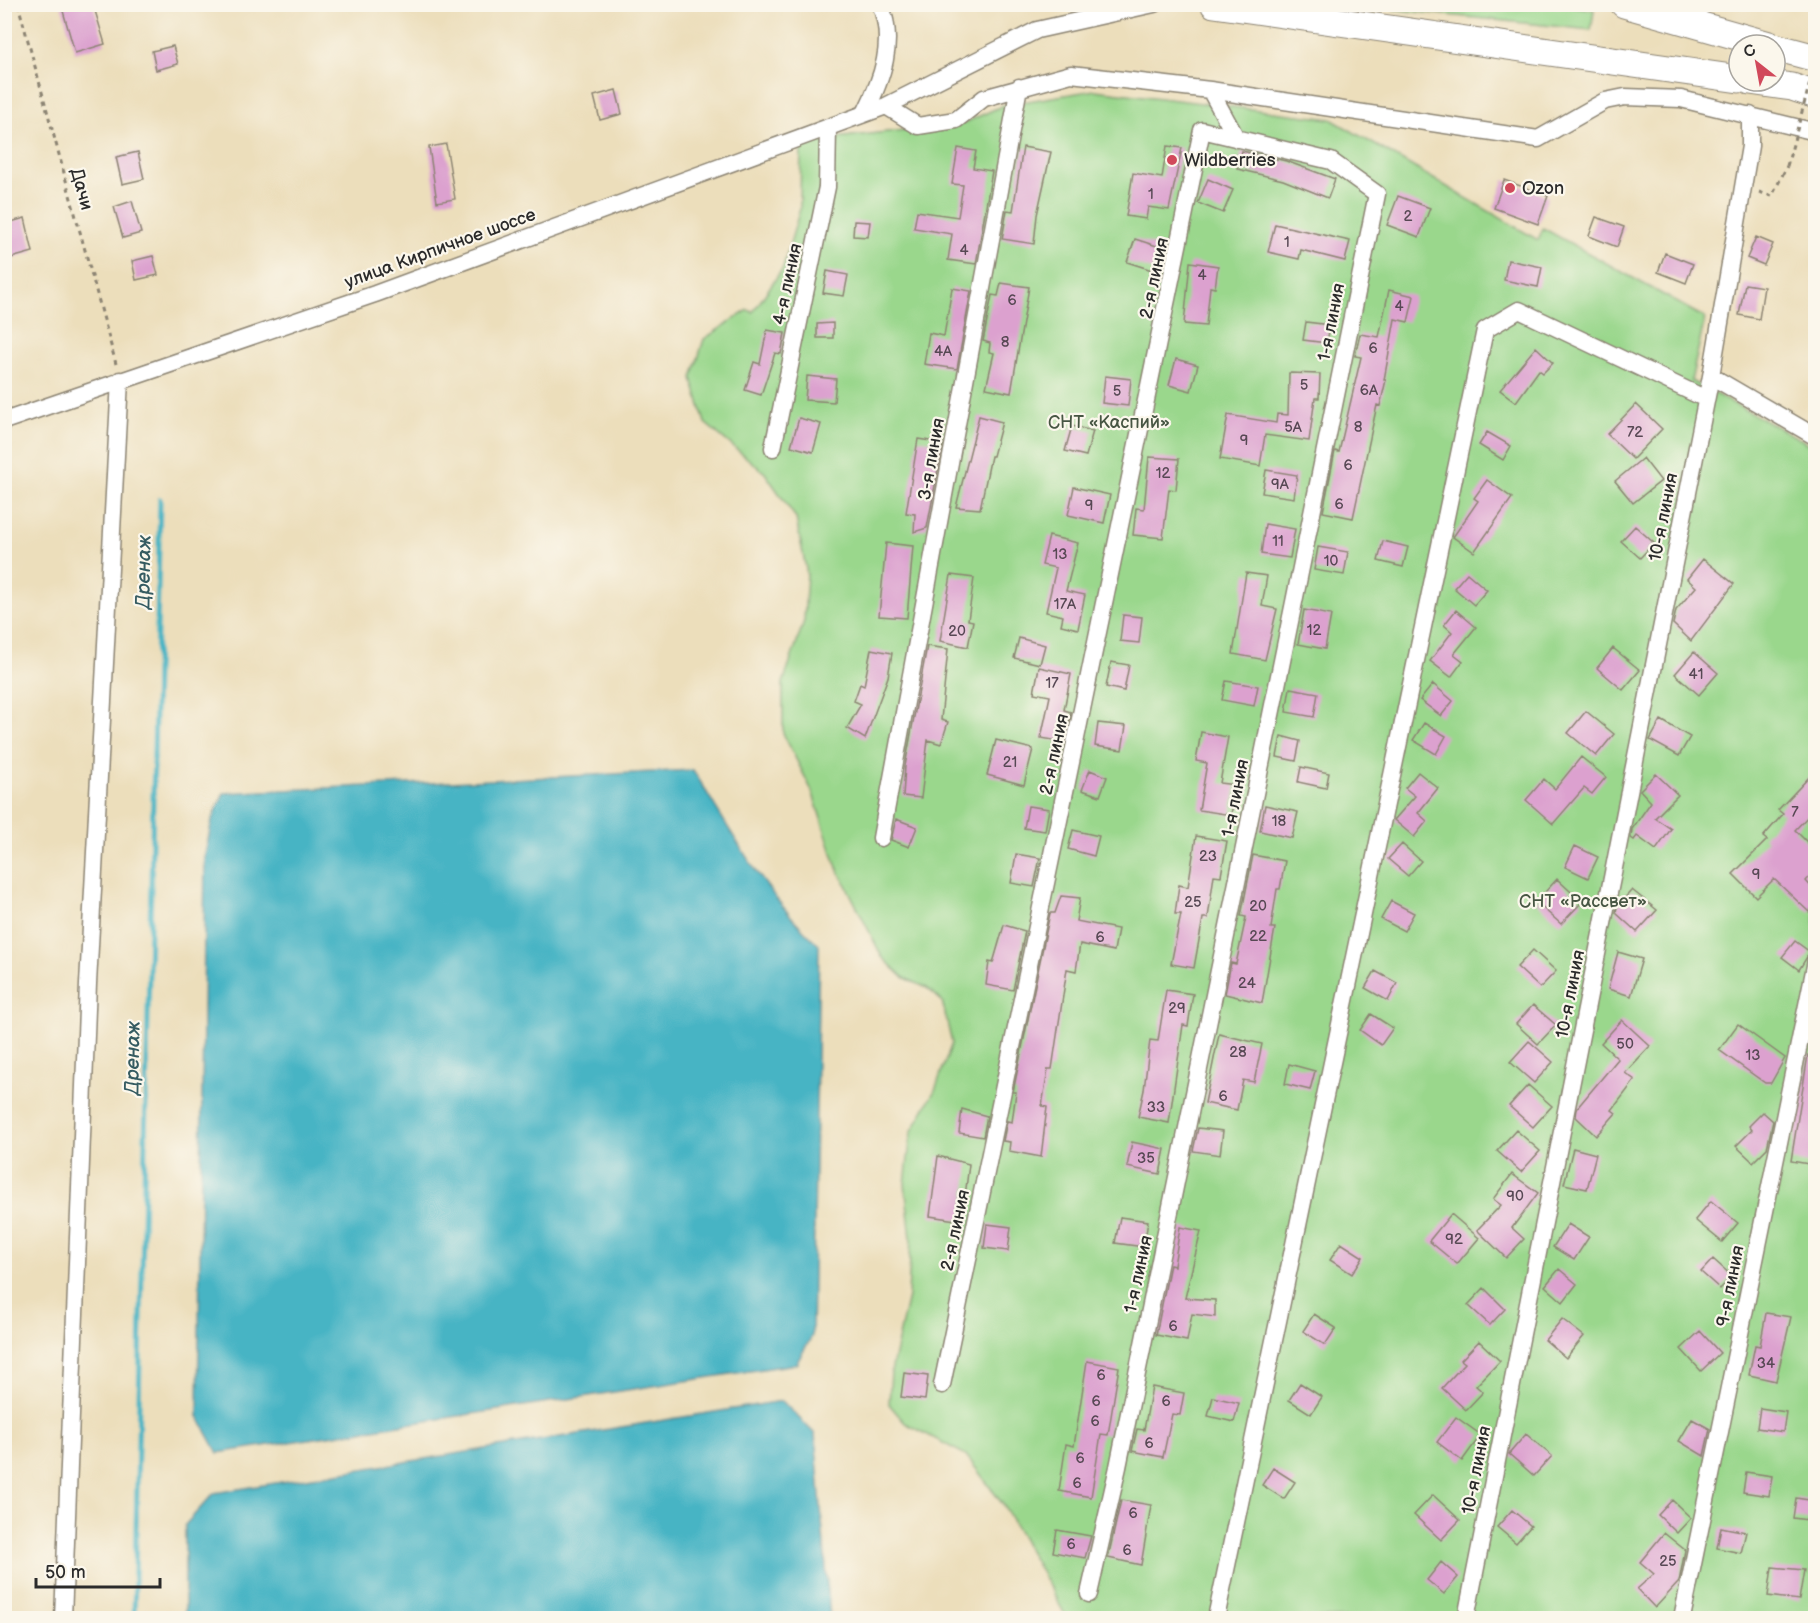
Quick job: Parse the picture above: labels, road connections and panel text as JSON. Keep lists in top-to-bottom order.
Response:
{
  "streets": {
    "street": [
      "улица Кирпичное шоссе",
      "2-я линия",
      "4-я линия",
      "1-я линия",
      "3-я линия",
      "10-я линия",
      "9-я линия"
    ],
    "path": ["Дачи"]
  },
  "crossings": [
    ["Дачи", "улица Кирпичное шоссе"],
    ["улица Кирпичное шоссе", "4-я линия"],
    ["2-я линия", "1-я линия"]
  ],
  "water": ["Дренаж"],
  "parks": ["СНТ «Каспий»", "СНТ «Рассвет»"],
  "places": ["Wildberries", "Ozon"],
  "house_numbers": [
    "1",
    "2",
    "1",
    "4",
    "4",
    "6",
    "4",
    "8",
    "6",
    "4А",
    "5",
    "6А",
    "5",
    "5А",
    "8",
    "72",
    "9",
    "6",
    "12",
    "9А",
    "6",
    "9",
    "11",
    "13",
    "10",
    "17А",
    "12",
    "20",
    "41",
    "17",
    "21",
    "7",
    "18",
    "23",
    "9",
    "25",
    "20",
    "22",
    "6",
    "24",
    "29",
    "50",
    "28",
    "13",
    "6",
    "33",
    "35",
    "90",
    "92",
    "6",
    "34",
    "6",
    "6",
    "6",
    "6",
    "6",
    "6",
    "6",
    "6",
    "6",
    "6",
    "25"
  ],
  "scale_bar": "50 m",
  "north": "top left"
}
